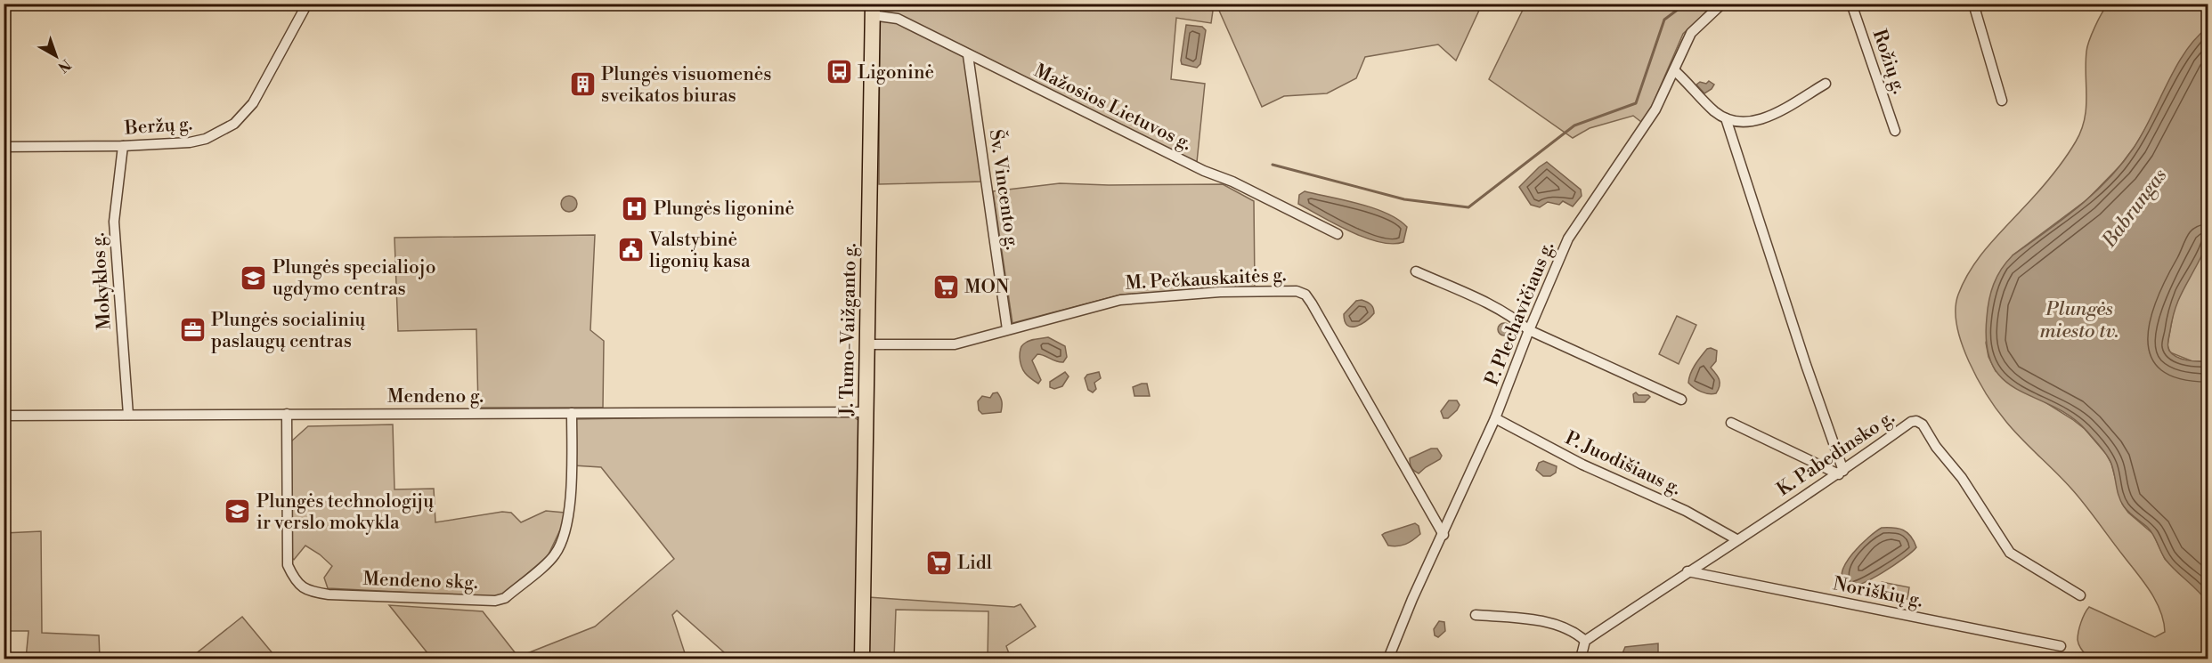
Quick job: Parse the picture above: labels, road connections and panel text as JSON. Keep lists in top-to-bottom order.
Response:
{
  "streets": {
    "main road": ["J. Tumo-Vaižganto g."],
    "street": [
      "Rožių g.",
      "Mažosios Lietuvos g.",
      "Beržų g.",
      "Šv. Vincento g.",
      "M. Pečkauskaitės g.",
      "Mokyklos g.",
      "P. Plechavičiaus g.",
      "Mendeno g.",
      "K. Pabedinsko g.",
      "P. Juodišiaus g.",
      "Mendeno skg.",
      "Noriškių g."
    ]
  },
  "crossings": [
    ["Mažosios Lietuvos g.", "Šv. Vincento g."],
    ["Mažosios Lietuvos g.", "J. Tumo-Vaižganto g."],
    ["Beržų g.", "Mokyklos g."],
    ["Šv. Vincento g.", "M. Pečkauskaitės g."],
    ["M. Pečkauskaitės g.", "P. Plechavičiaus g."],
    ["M. Pečkauskaitės g.", "J. Tumo-Vaižganto g."],
    ["Mokyklos g.", "Mendeno g."],
    ["P. Plechavičiaus g.", "P. Juodišiaus g."],
    ["J. Tumo-Vaižganto g.", "Mendeno g."],
    ["Mendeno g.", "Mendeno skg."],
    ["K. Pabedinsko g.", "P. Juodišiaus g."],
    ["K. Pabedinsko g.", "Noriškių g."]
  ],
  "water": ["Babrungas", "Plungės miesto tv."],
  "places": {
    "bus stop": ["Ligoninė"],
    "building": ["Plungės visuomenės sveikatos biuras"],
    "hospital": ["Plungės ligoninė"],
    "public building": ["Valstybinė ligonių kasa"],
    "school or university": ["Plungės specialiojo ugdymo centras", "Plungės technologijų ir verslo mokykla"],
    "supermarket": ["MON", "Lidl"],
    "office": ["Plungės socialinių paslaugų centras"]
  },
  "north": "bottom right"
}
